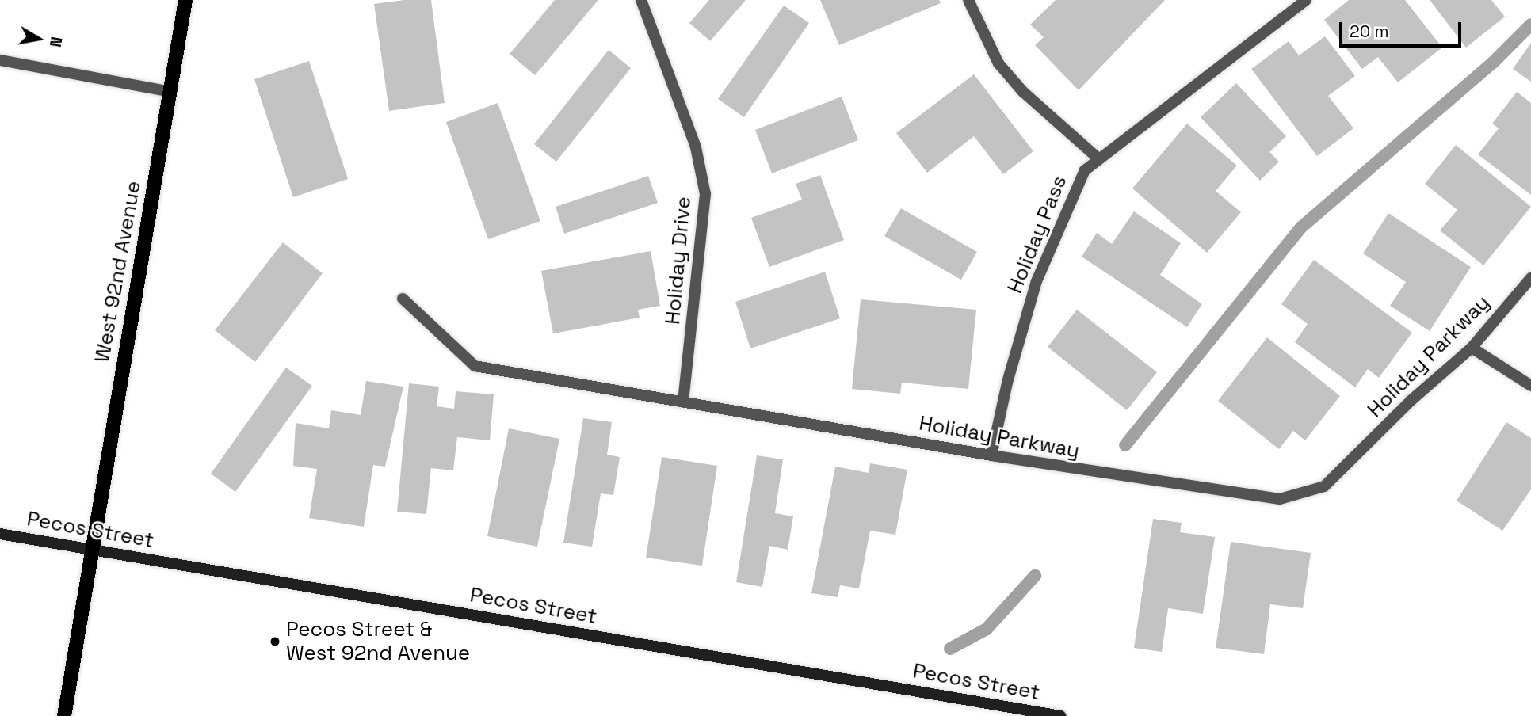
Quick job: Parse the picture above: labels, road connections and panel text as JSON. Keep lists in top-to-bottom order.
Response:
{
  "streets": {
    "main road": ["West 92nd Avenue"],
    "street": [
      "Holiday Pass",
      "Holiday Drive",
      "Holiday Parkway",
      "Pecos Street"
    ]
  },
  "crossings": [
    ["Holiday Pass", "Holiday Parkway"],
    ["Holiday Drive", "Holiday Parkway"],
    ["West 92nd Avenue", "Pecos Street"]
  ],
  "places": ["Pecos Street & West 92nd Avenue"],
  "scale_bar": "20 m",
  "north": "right"
}
